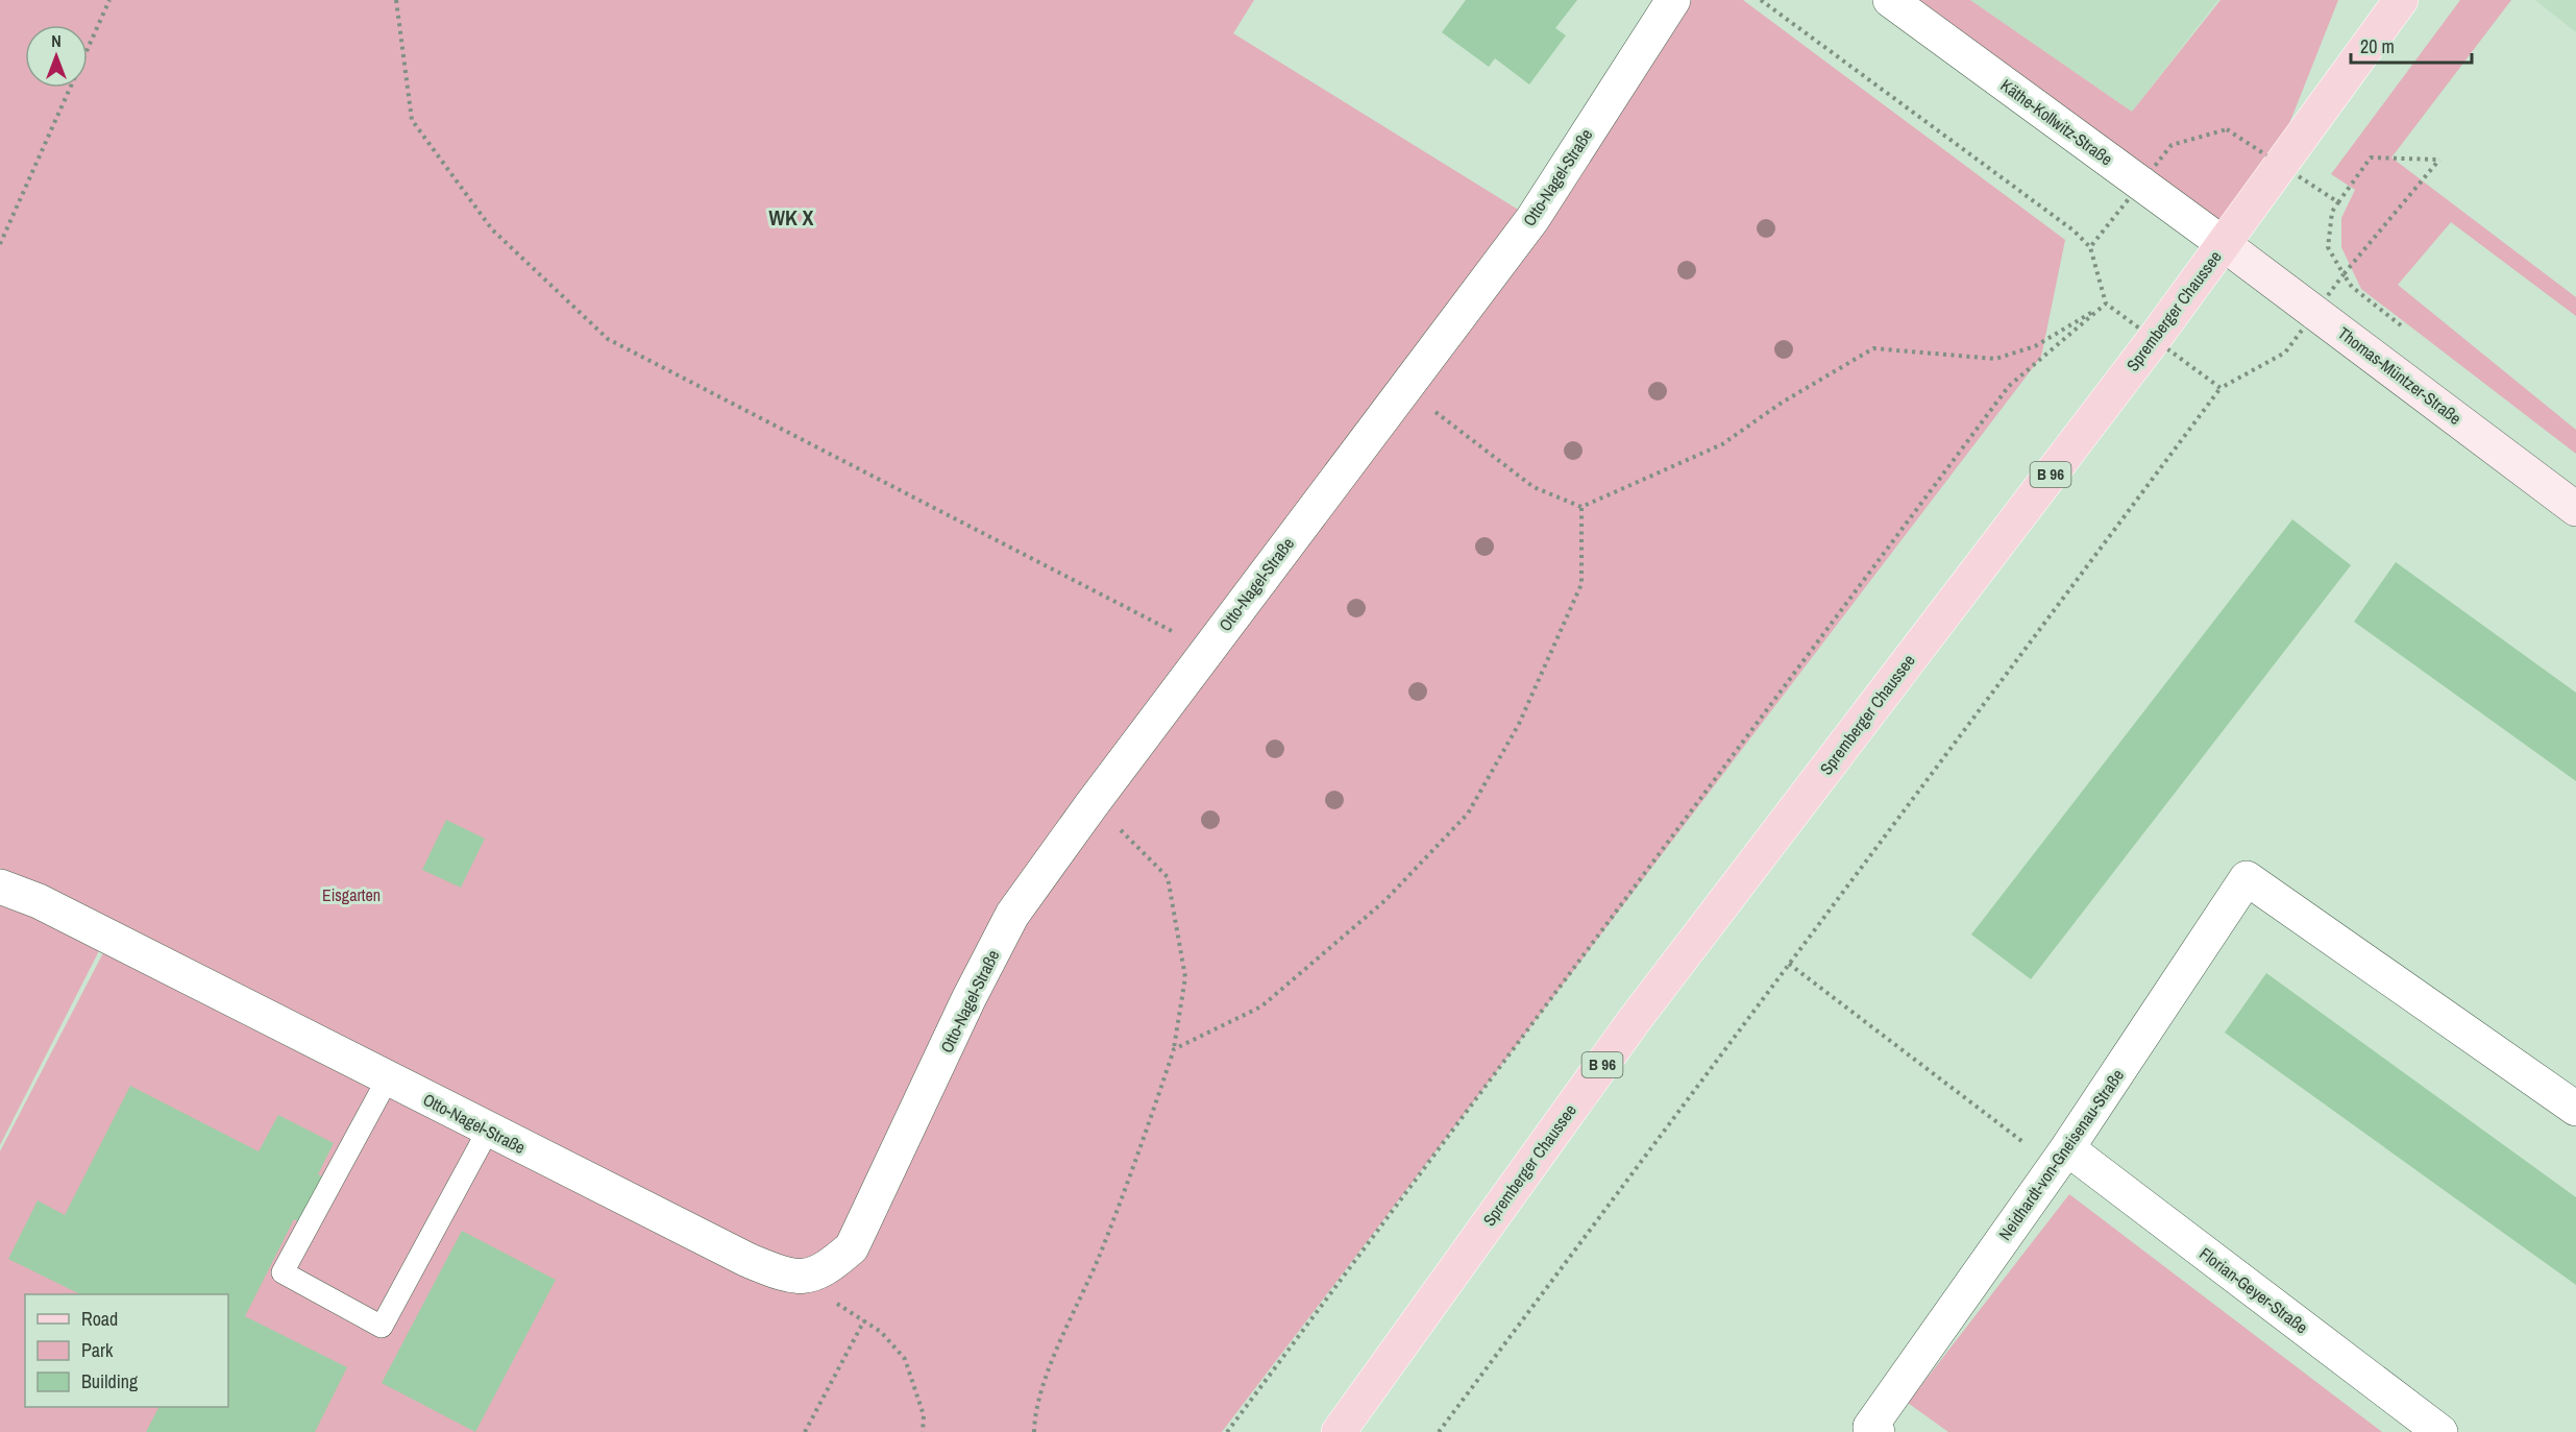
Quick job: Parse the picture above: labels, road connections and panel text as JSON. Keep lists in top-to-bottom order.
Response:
{
  "streets": {
    "main road": ["Spremberger Chaussee", "B 96"],
    "street": [
      "Käthe-Kollwitz-Straße",
      "Otto-Nagel-Straße",
      "Thomas-Müntzer-Straße",
      "Neidhardt-von-Gneisenau-Straße",
      "Florian-Geyer-Straße"
    ]
  },
  "crossings": [
    ["Käthe-Kollwitz-Straße", "Spremberger Chaussee"],
    ["Käthe-Kollwitz-Straße", "Thomas-Müntzer-Straße"],
    ["Spremberger Chaussee", "Thomas-Müntzer-Straße"],
    ["Neidhardt-von-Gneisenau-Straße", "Florian-Geyer-Straße"]
  ],
  "districts": ["WK X"],
  "parks": ["Eisgarten"],
  "legend": ["Road", "Park", "Building"],
  "scale_bar": "20 m",
  "north": "top"
}
